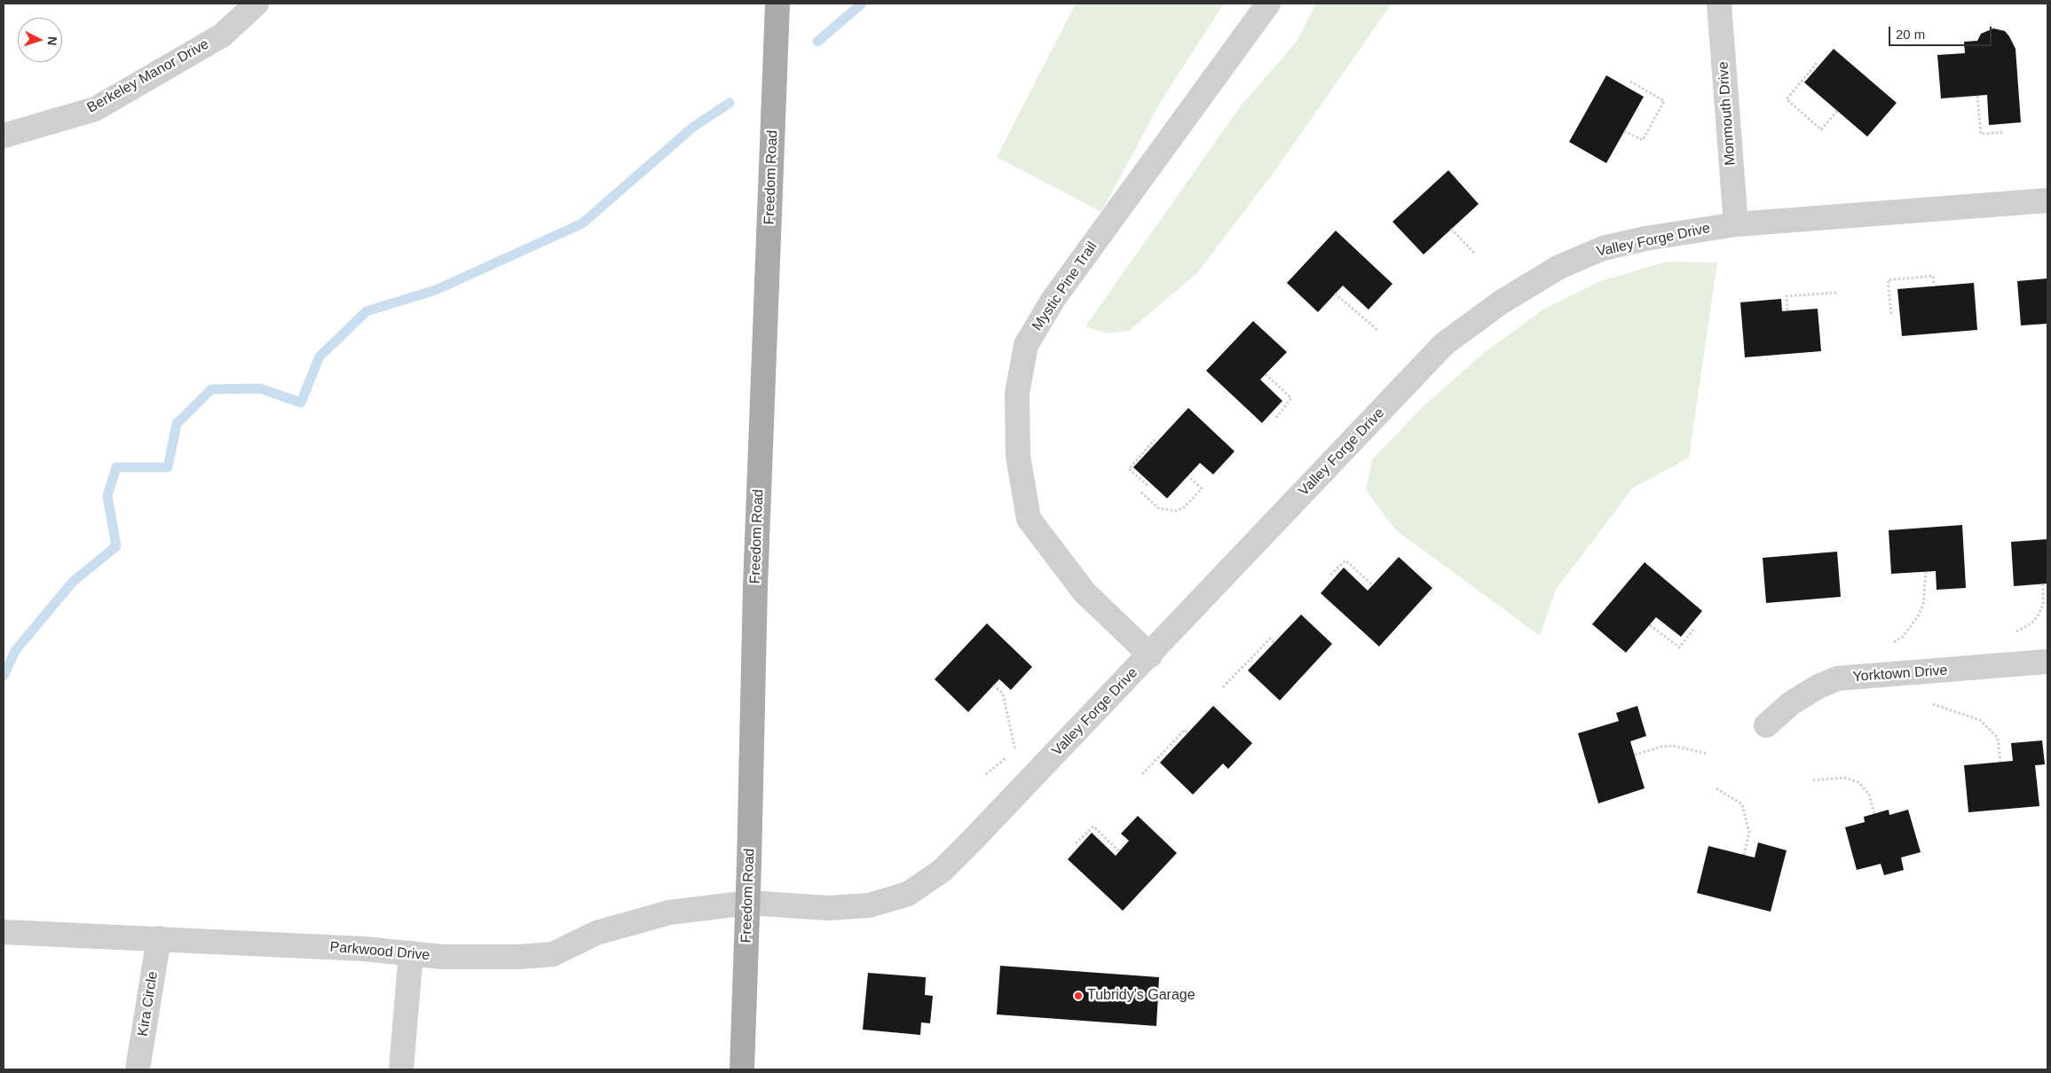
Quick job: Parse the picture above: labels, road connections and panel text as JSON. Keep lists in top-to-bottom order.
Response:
{
  "streets": {
    "main road": ["Freedom Road"],
    "street": [
      "Berkeley Manor Drive",
      "Monmouth Drive",
      "Valley Forge Drive",
      "Mystic Pine Trail",
      "Yorktown Drive",
      "Parkwood Drive",
      "Kira Circle"
    ]
  },
  "crossings": [
    ["Monmouth Drive", "Valley Forge Drive"],
    ["Freedom Road", "Valley Forge Drive"],
    ["Freedom Road", "Parkwood Drive"],
    ["Valley Forge Drive", "Mystic Pine Trail"],
    ["Valley Forge Drive", "Parkwood Drive"],
    ["Parkwood Drive", "Kira Circle"]
  ],
  "places": ["Tubridy's Garage"],
  "scale_bar": "20 m",
  "north": "right"
}
